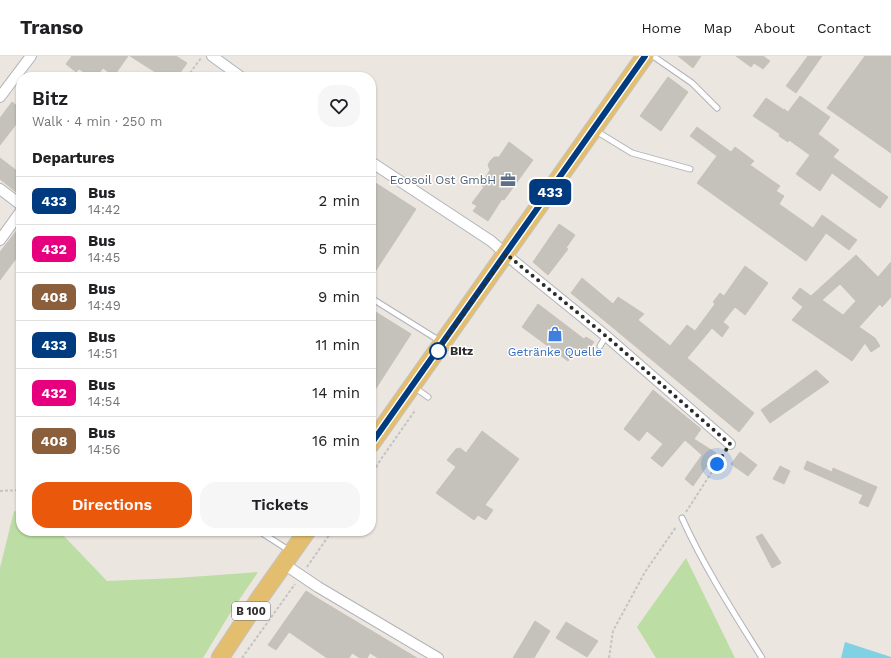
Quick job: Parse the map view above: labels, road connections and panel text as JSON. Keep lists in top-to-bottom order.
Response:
{
  "streets": {
    "main road": ["B 100"]
  },
  "places": {
    "office": ["Ecosoil Ost GmbH"],
    "shop": ["Getränke Quelle"],
    "other": ["Bitz"]
  },
  "lines": ["bus line 433"],
  "page": {
    "header": "Transo",
    "nav": [
      "Home",
      "Map",
      "About",
      "Contact"
    ],
    "on_map": "433",
    "heading": [
      ["Bitz", "Walk · 4 min · 250 m"],
      "Departures"
    ],
    "list": [
      {
        "mark": "433",
        "name": "Bus",
        "note": "14:42",
        "value": "2 min"
      },
      {
        "mark": "432",
        "name": "Bus",
        "note": "14:45",
        "value": "5 min"
      },
      {
        "mark": "408",
        "name": "Bus",
        "note": "14:49",
        "value": "9 min"
      },
      {
        "mark": "433",
        "name": "Bus",
        "note": "14:51",
        "value": "11 min"
      },
      {
        "mark": "432",
        "name": "Bus",
        "note": "14:54",
        "value": "14 min"
      },
      {
        "mark": "408",
        "name": "Bus",
        "note": "14:56",
        "value": "16 min"
      }
    ],
    "buttons": ["Directions", "Tickets"]
  }
}
